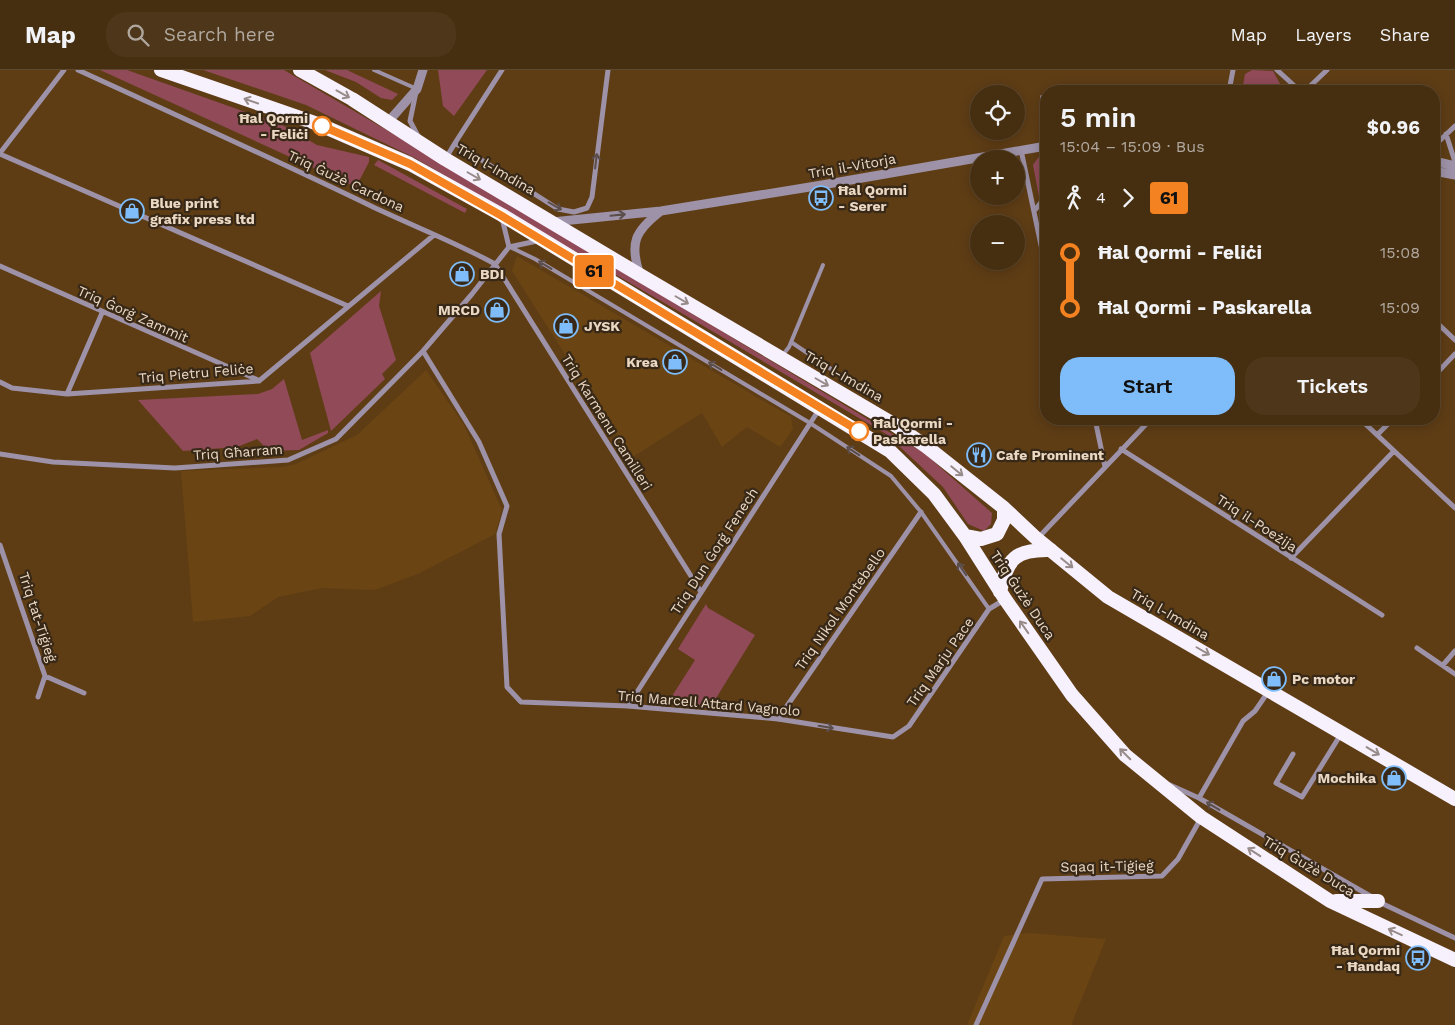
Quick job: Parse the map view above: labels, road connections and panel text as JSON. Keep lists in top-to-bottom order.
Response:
{
  "streets": {
    "highway": ["Triq l-Imdina", "Triq Ġużè Duca"],
    "street": [
      "Triq il-Vitorja",
      "Triq Ġużè Cardona",
      "Triq Ġorġ Zammit",
      "Triq Pietru Feliċe",
      "Triq Karmenu Camilleri",
      "Triq Għarram",
      "Triq il-Poeżija",
      "Triq Dun Ġorġ Fenech",
      "Triq Nikol Montebello",
      "Triq tat-Tiġieġ",
      "Triq Marju Pace",
      "Triq Marcell Attard Vagnolo",
      "Sqaq it-Tiġieġ"
    ]
  },
  "crossings": [
    ["Triq il-Vitorja", "Triq l-Imdina"],
    ["Triq Ġużè Cardona", "Triq Pietru Feliċe"],
    ["Triq Ġużè Cardona", "Triq Karmenu Camilleri"],
    ["Triq Ġużè Cardona", "Triq Għarram"],
    ["Triq Ġorġ Zammit", "Triq Pietru Feliċe"],
    ["Triq Karmenu Camilleri", "Triq Għarram"],
    ["Triq Karmenu Camilleri", "Triq Dun Ġorġ Fenech"],
    ["Triq Għarram", "Triq Marcell Attard Vagnolo"],
    ["Triq Dun Ġorġ Fenech", "Triq Marcell Attard Vagnolo"],
    ["Triq Ġużè Duca", "Triq Marju Pace"],
    ["Triq Ġużè Duca", "Sqaq it-Tiġieġ"],
    ["Triq Nikol Montebello", "Triq Marcell Attard Vagnolo"],
    ["Triq Marju Pace", "Triq Marcell Attard Vagnolo"]
  ],
  "one_way": ["Triq Ġużè Duca"],
  "places": {
    "other": ["Ħal Qormi - Feliċi", "Ħal Qormi - Paskarella"],
    "bus stop": ["Ħal Qormi - Serer", "Ħal Qormi - Ħandaq"],
    "shop": [
      "Blue print grafix press ltd",
      "BDI",
      "MRCD",
      "JYSK",
      "Krea",
      "Pc motor",
      "Mochika"
    ],
    "restaurant": ["Cafe Prominent"]
  },
  "lines": ["bus line 61"],
  "page": {
    "header": "Map",
    "search": "Search here",
    "nav": ["Map", "Layers", "Share"],
    "on_map": "61",
    "map_buttons": ["+", "−"],
    "heading": ["5 min", "15:04 – 15:09 · Bus", "$0.96"],
    "legs": ["4", "61"],
    "list": [
      {
        "name": "Ħal Qormi - Feliċi",
        "value": "15:08"
      },
      {
        "name": "Ħal Qormi - Paskarella",
        "value": "15:09"
      }
    ],
    "buttons": ["Start", "Tickets"]
  }
}
